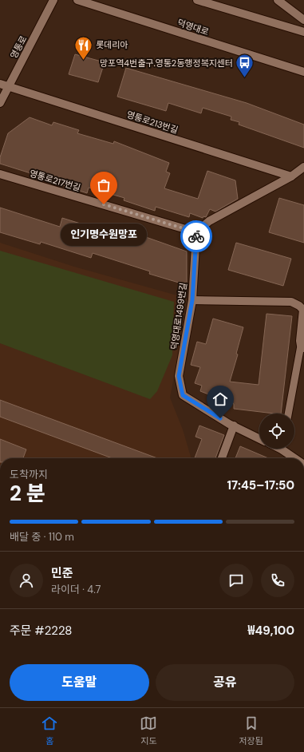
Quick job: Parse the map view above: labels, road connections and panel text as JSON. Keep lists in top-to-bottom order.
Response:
{
  "streets": {
    "street": [
      "덕영대로",
      "영통로",
      "영통로213번길",
      "영통로217번길",
      "덕영대로1499번길"
    ]
  },
  "crossings": [
    ["영통로", "영통로213번길"],
    ["영통로217번길", "덕영대로1499번길"]
  ],
  "places": {
    "restaurant": ["롯데리아"],
    "bus stop": ["망포역4번출구.영통2동행정복지센터"],
    "other": ["인기명수원망포"]
  },
  "page": {
    "bubble": "인기명수원망포",
    "heading": ["2 분", "도착까지", "17:45–17:50"],
    "panel": [
      "민준",
      "라이더 · 4.7",
      "주문 #2228",
      "₩49,100"
    ],
    "bar": "배달 중 · 110 m",
    "buttons": ["도움말", "공유"],
    "tabs": ["홈", "지도", "저장됨"]
  }
}
